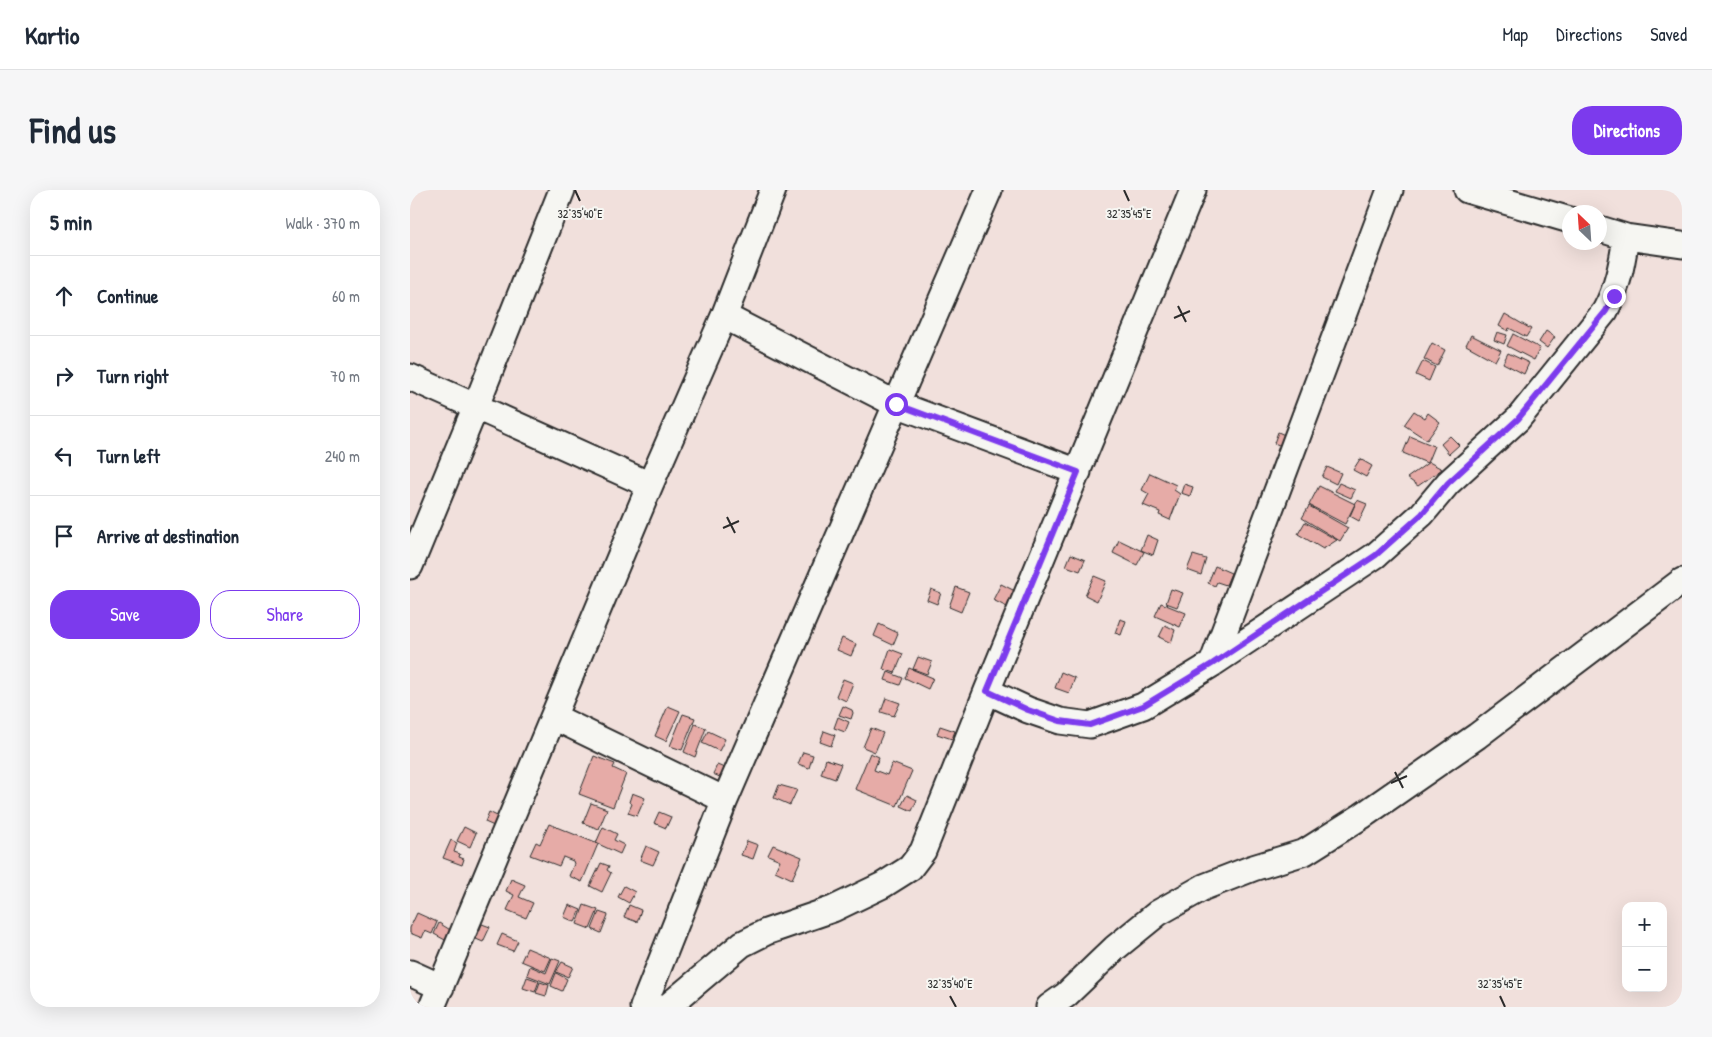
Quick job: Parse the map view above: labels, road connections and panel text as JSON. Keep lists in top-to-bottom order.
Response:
{
  "north": "top left",
  "page": {
    "header": "Kartio",
    "nav": ["Map", "Directions", "Saved"],
    "buttons": [
      "Directions",
      ["Save", "Share"]
    ],
    "title": "Find us",
    "heading": ["5 min", "Walk · 370 m"],
    "list": [
      ["Continue", "60 m"],
      ["Turn right", "70 m"],
      ["Turn left", "240 m"],
      "Arrive at destination"
    ],
    "map_buttons": ["+", "−"]
  },
  "coordinates": ["32°35'40\"E", "32°35'45\"E"]
}
